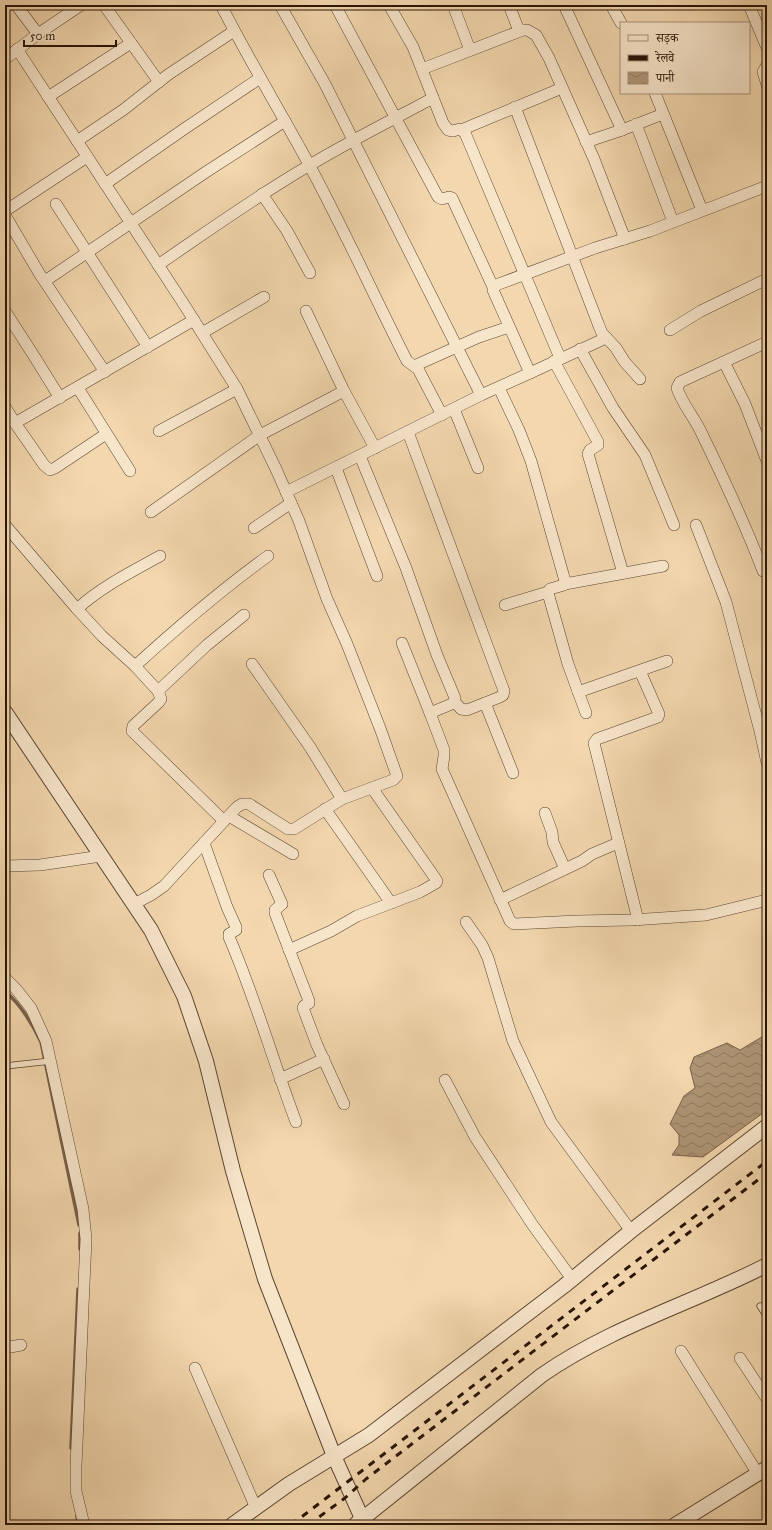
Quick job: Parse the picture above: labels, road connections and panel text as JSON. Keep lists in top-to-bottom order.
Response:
{
  "legend": ["सड़क", "रेलवे", "पानी"],
  "scale_bar": "50 m"
}
